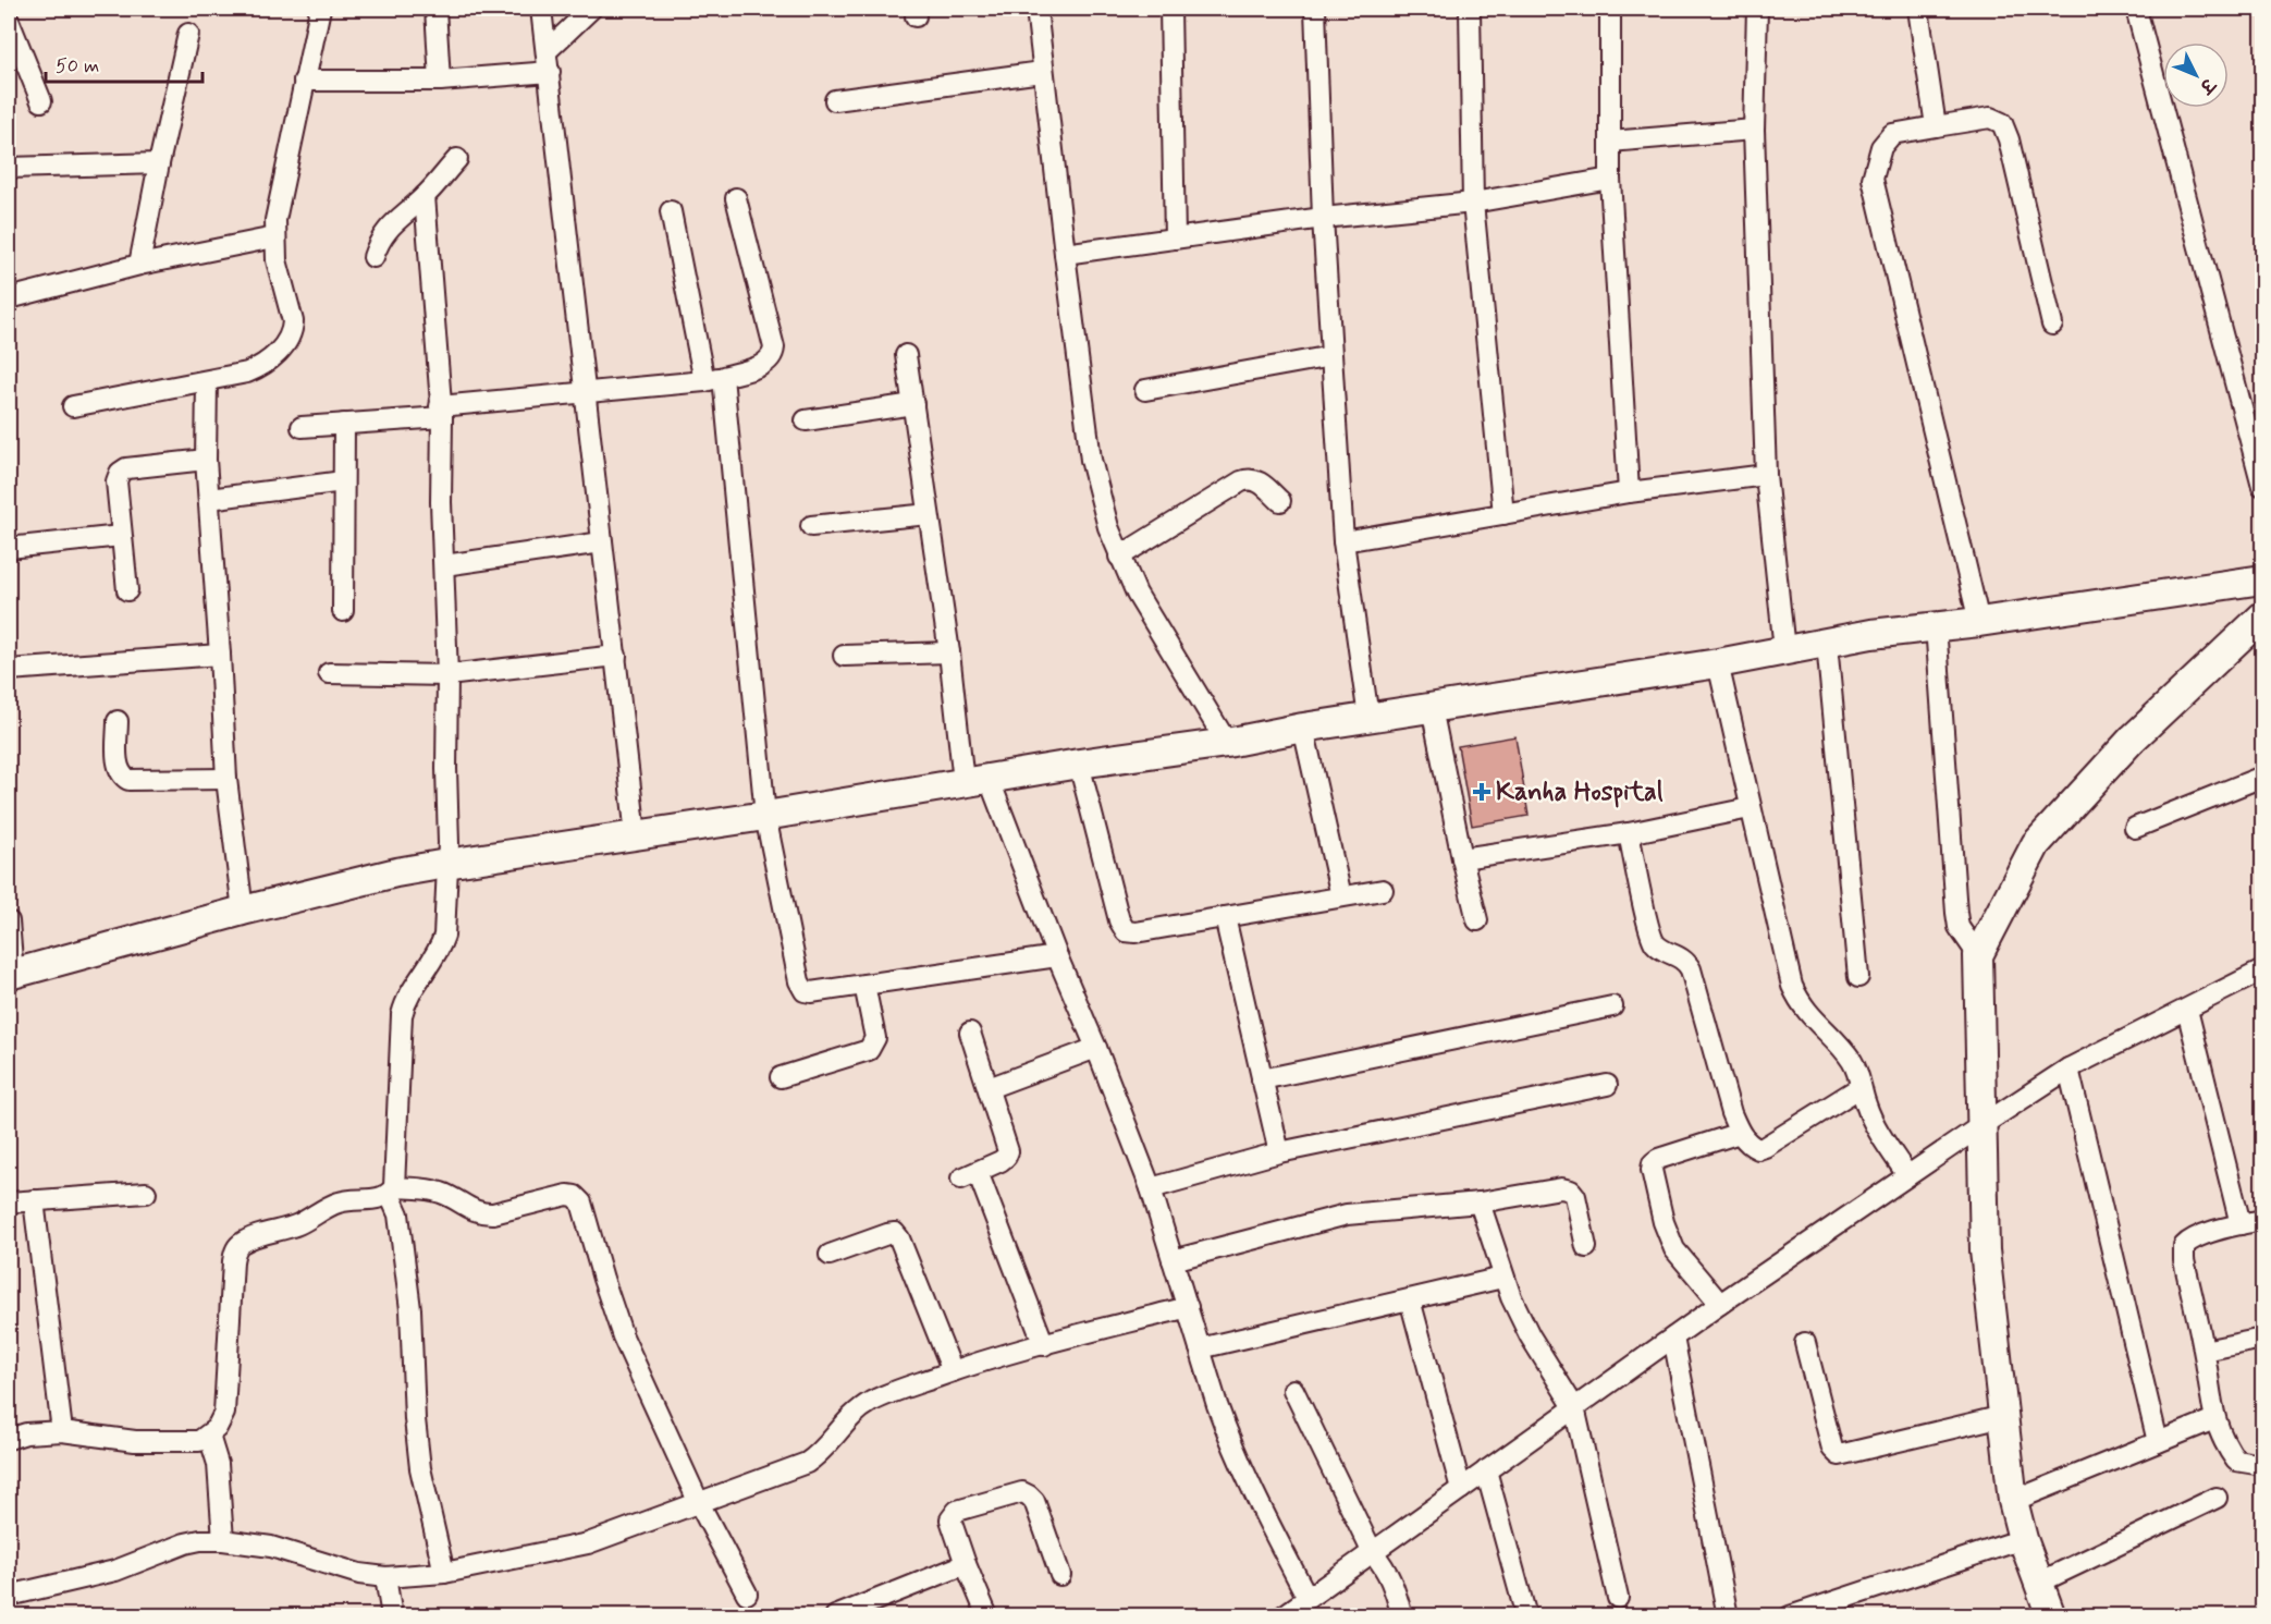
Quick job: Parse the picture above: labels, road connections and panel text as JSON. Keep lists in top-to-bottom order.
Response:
{
  "places": {
    "health": ["Kanha Hospital"]
  },
  "scale_bar": "50 m",
  "north": "bottom right"
}
